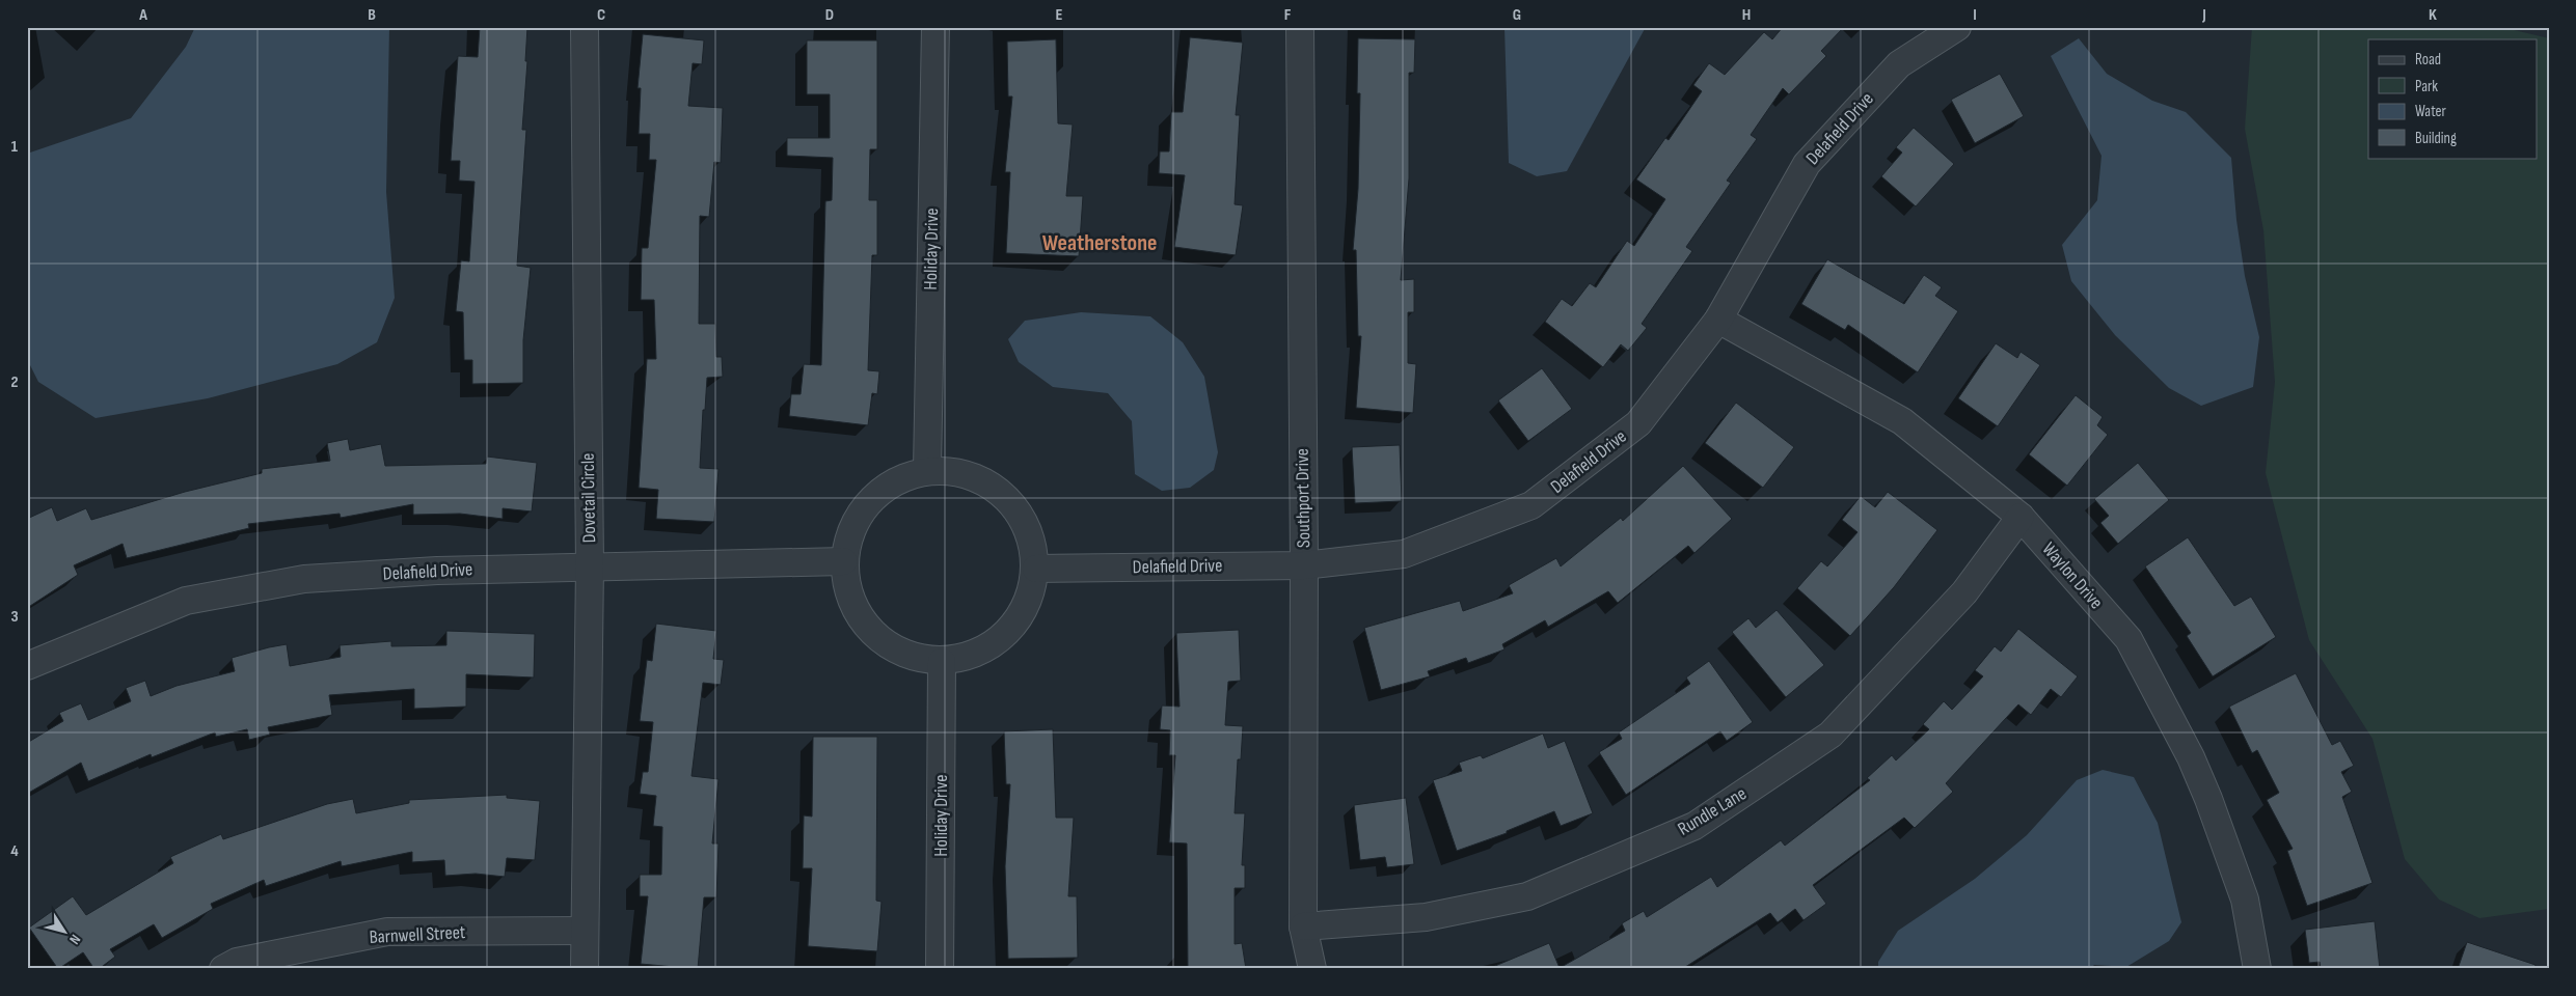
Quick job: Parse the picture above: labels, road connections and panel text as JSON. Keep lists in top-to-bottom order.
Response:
{
  "streets": {
    "street": [
      "Delafield Drive",
      "Holiday Drive",
      "Dovetail Circle",
      "Southport Drive",
      "Waylon Drive",
      "Rundle Lane",
      "Barnwell Street"
    ]
  },
  "crossings": [
    ["Delafield Drive", "Dovetail Circle"],
    ["Delafield Drive", "Southport Drive"],
    ["Delafield Drive", "Waylon Drive"],
    ["Dovetail Circle", "Barnwell Street"],
    ["Southport Drive", "Rundle Lane"],
    ["Waylon Drive", "Rundle Lane"]
  ],
  "districts": ["Weatherstone"],
  "legend": [
    "Road",
    "Park",
    "Water",
    "Building"
  ],
  "north": "bottom right",
  "grid": {
    "columns": [
      "A",
      "B",
      "C",
      "D",
      "E",
      "F",
      "G",
      "H",
      "I",
      "J",
      "K"
    ],
    "rows": [
      "1",
      "2",
      "3",
      "4"
    ]
  }
}
